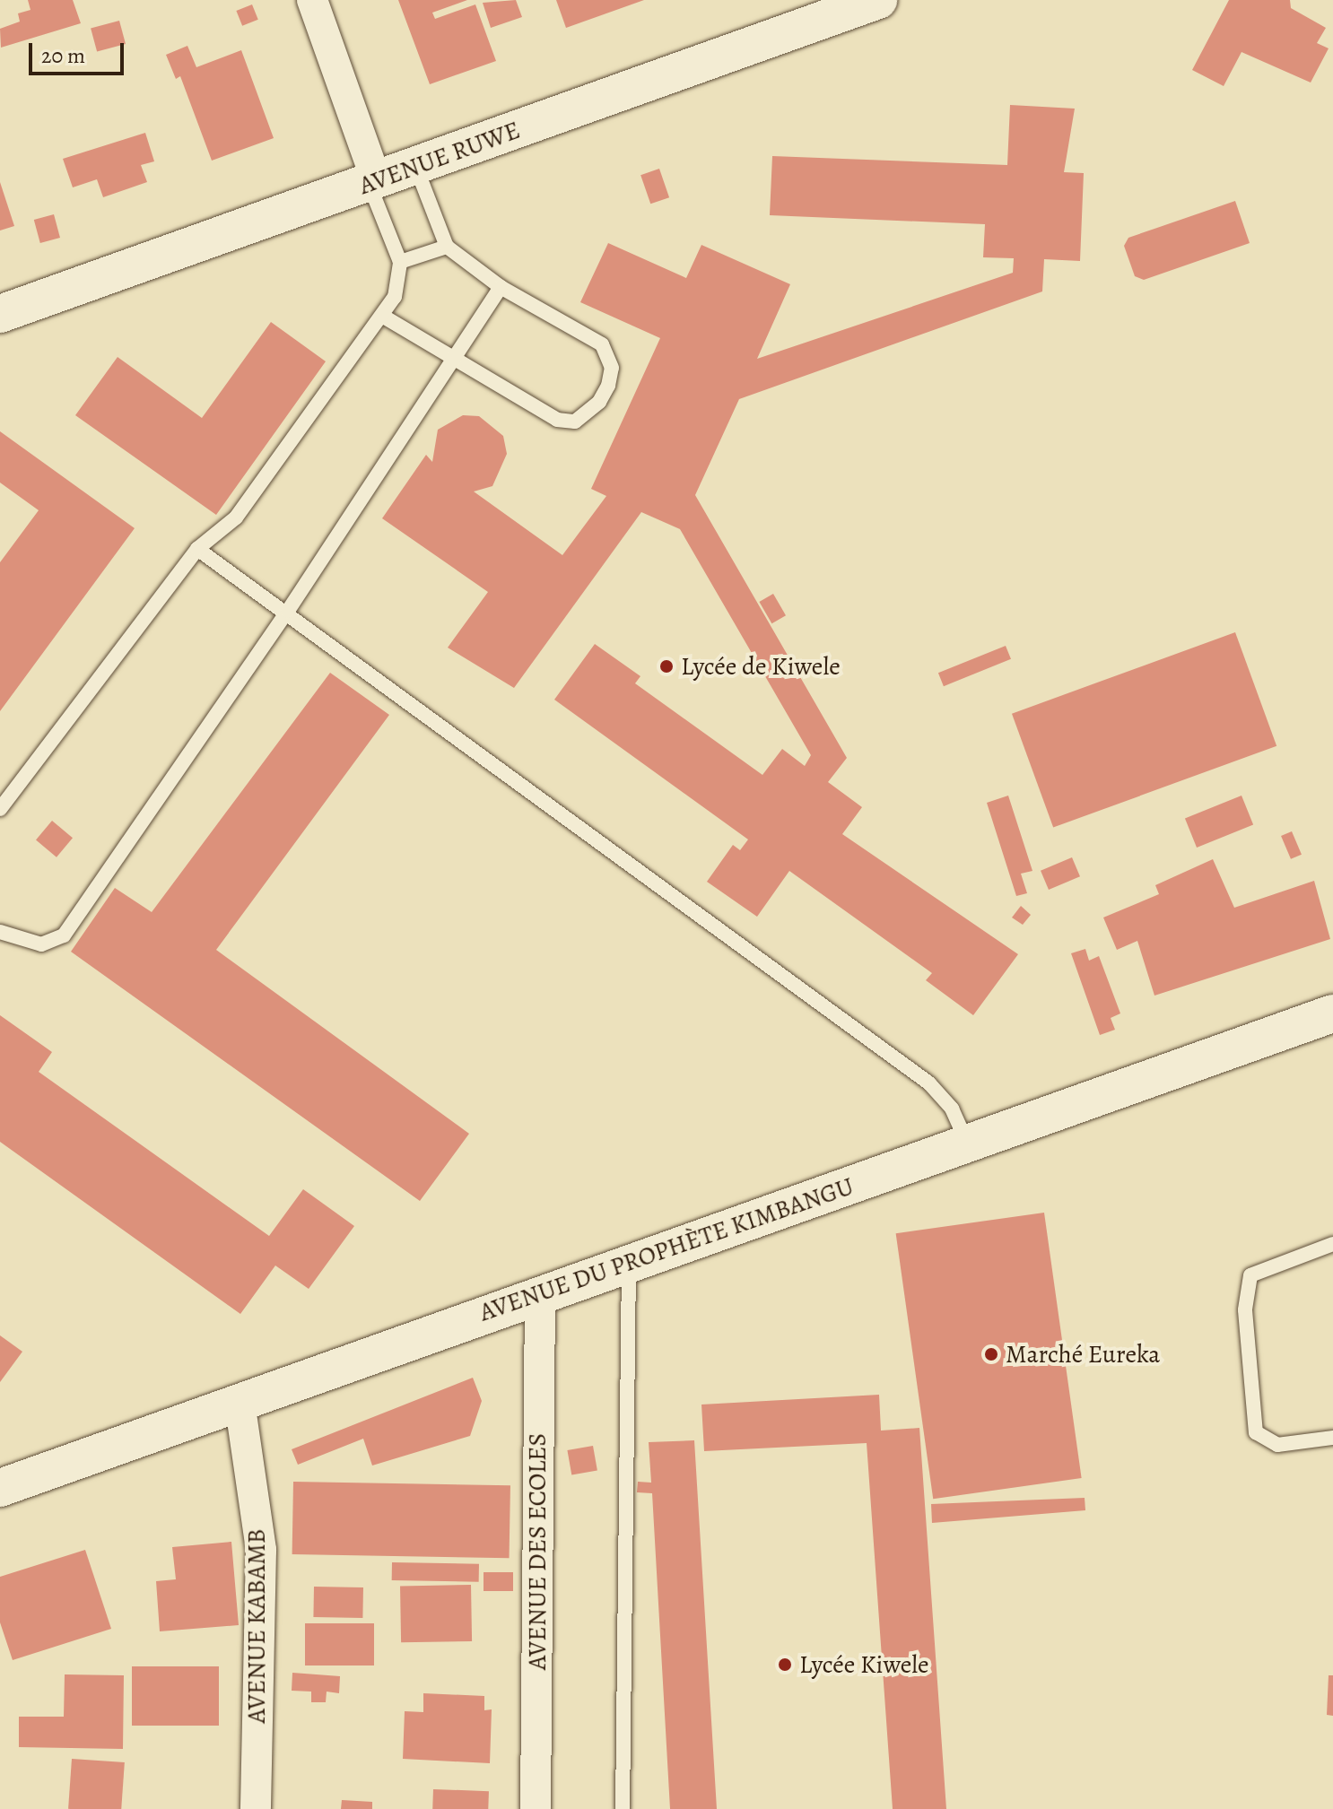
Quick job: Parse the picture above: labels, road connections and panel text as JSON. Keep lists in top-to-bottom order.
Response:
{
  "streets": {
    "street": [
      "AVENUE RUWE",
      "AVENUE DU PROPHÈTE KIMBANGU",
      "AVENUE DES ECOLES",
      "AVENUE KABAMB"
    ]
  },
  "crossings": [
    ["AVENUE DU PROPHÈTE KIMBANGU", "AVENUE DES ECOLES"],
    ["AVENUE DU PROPHÈTE KIMBANGU", "AVENUE KABAMB"]
  ],
  "places": ["Lycée de Kiwele", "Marché Eureka", "Lycée Kiwele"],
  "scale_bar": "20 m"
}
